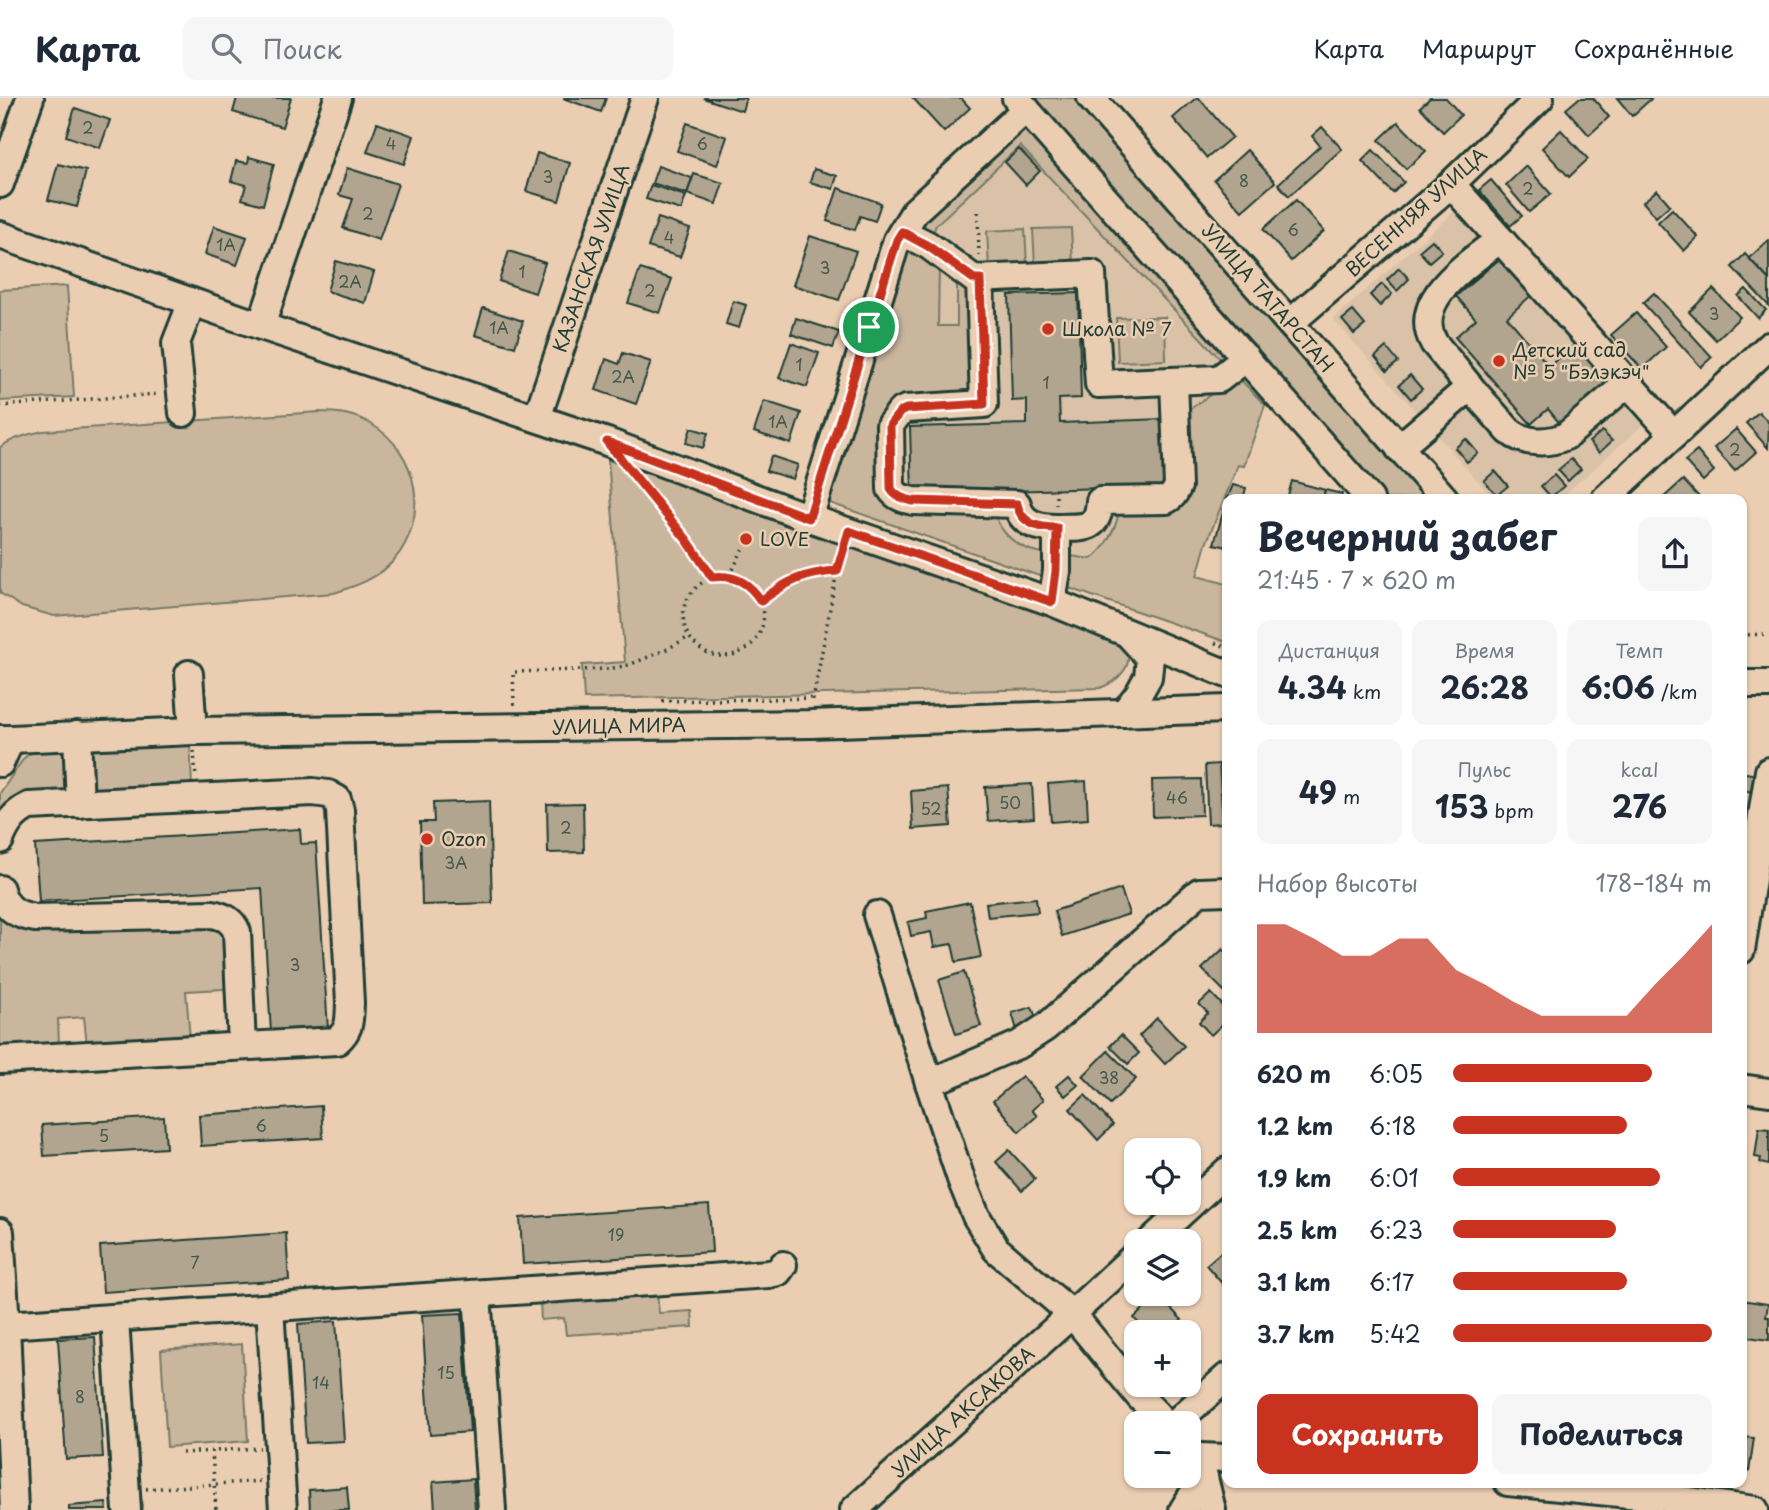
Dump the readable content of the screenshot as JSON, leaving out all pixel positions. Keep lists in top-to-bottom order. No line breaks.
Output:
{"streets":{"street":["ВЕСЕННЯЯ УЛИЦА","КАЗАНСКАЯ УЛИЦА","УЛИЦА ТАТАРСТАН","УЛИЦА МИРА","УЛИЦА АКСАКОВА"]},"crossings":[["ВЕСЕННЯЯ УЛИЦА","УЛИЦА ТАТАРСТАН"]],"places":["Школа № 7","Детский сад № 5 \"Бэлэкэч\"","LOVE","Ozon"],"house_numbers":["2","4","6","3","8","2","2","6","4","1А","3","1","2А","2","3","1А","1","2А","1","1А","2","46","50","52","2","3А","3","38","6","5","19","7","15","14","8"],"page":{"header":"Карта","search":"Поиск","nav":["Карта","Маршрут","Сохранённые"],"heading":["Вечерний забег","21:45 · 7 × 620 m"],"stats":[["Дистанция","4.34 km"],["Время","26:28"],["Темп","6:06 /km"],["49 m"],["Пульс","153 bpm"],["kcal","276"]],"chart":["Набор высоты","178–184 m"],"list":[{"name":"620 m","note":"6:05"},{"name":"1.2 km","note":"6:18"},{"name":"1.9 km","note":"6:01"},{"name":"2.5 km","note":"6:23"},{"name":"3.1 km","note":"6:17"},{"name":"3.7 km","note":"5:42"}],"map_buttons":["+","−"],"buttons":["Сохранить","Поделиться"]}}
